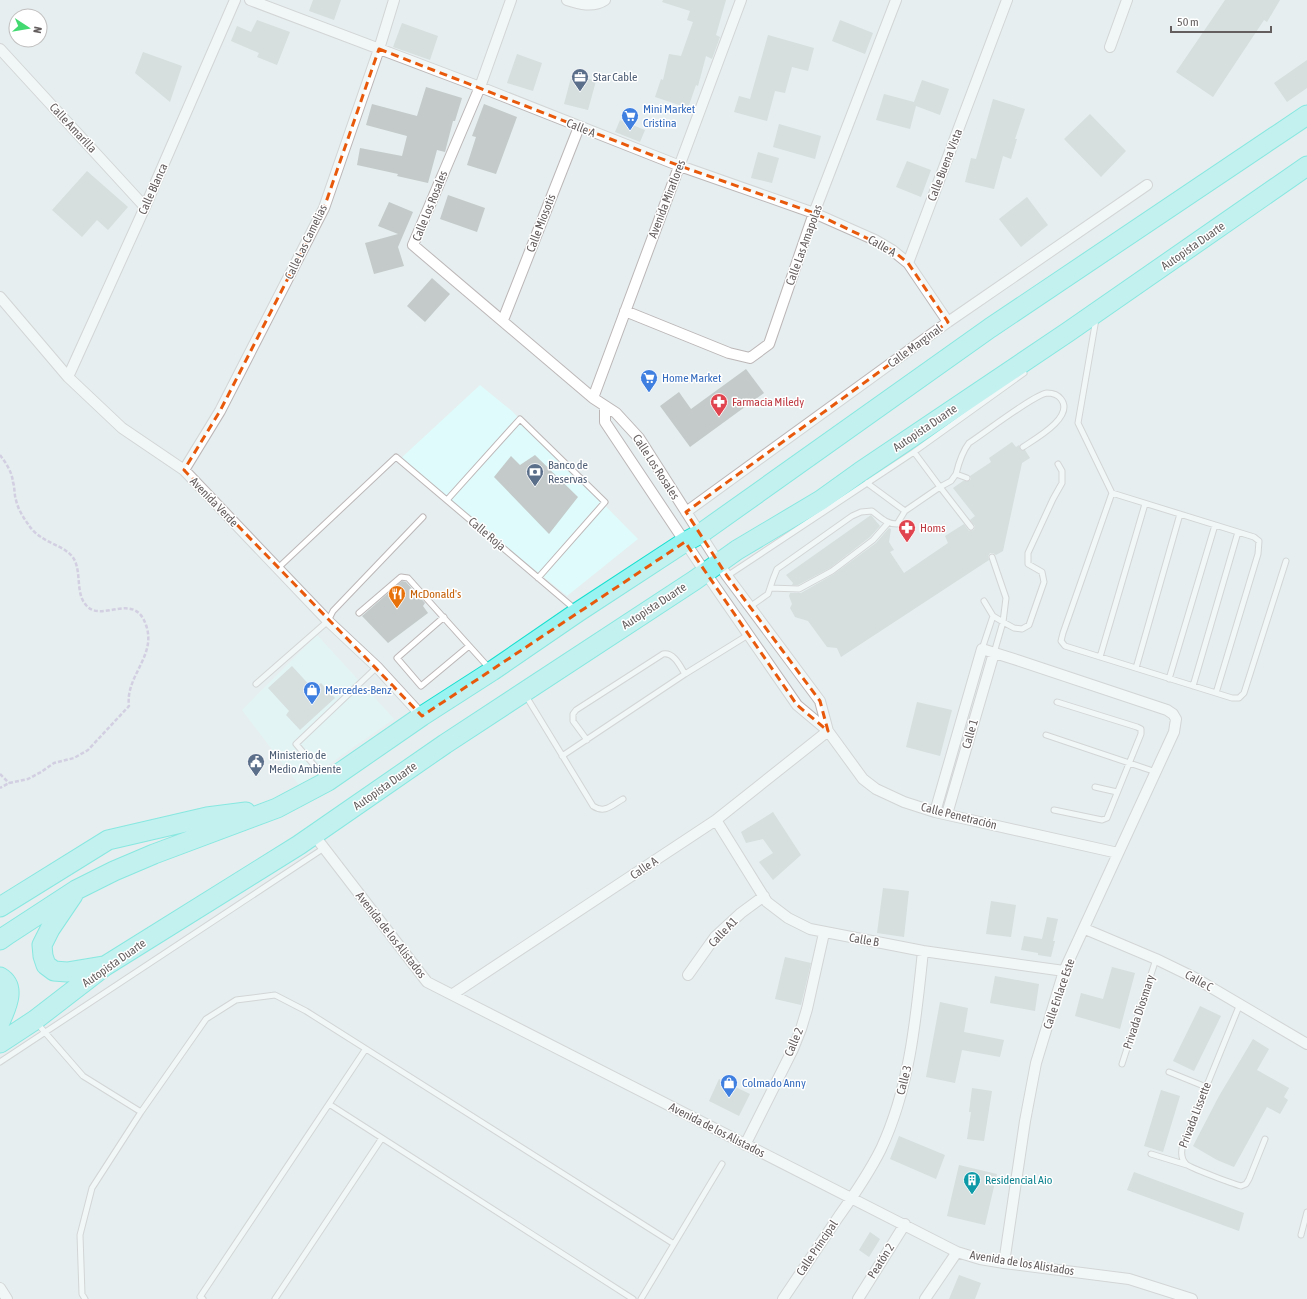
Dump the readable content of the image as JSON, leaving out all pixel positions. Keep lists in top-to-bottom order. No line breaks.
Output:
{"streets":{"highway":["Autopista Duarte"],"street":["Calle Amarilla","Calle A","Calle Buena Vista","Calle Blanca","Avenida Miraflores","Calle Los Rosales","Calle Miosotis","Calle Las Camelias","Calle Las Amapolas","Calle Marginal","Avenida Verde","Calle 1","Calle Penetración","Calle A1","Avenida de los Alistados","Calle B","Calle C","Calle Enlace Este","Calle 2","Calle 3","Calle Principal","Peatón 2"],"lane":["Calle Roja","Privada Diosmary","Privada Lissette"]},"crossings":[["Calle Amarilla","Calle Blanca"],["Calle A","Calle Buena Vista"],["Calle A","Avenida Miraflores"],["Calle A","Calle Los Rosales"],["Calle A","Calle Miosotis"],["Calle A","Calle Las Camelias"],["Calle A","Calle Las Amapolas"],["Calle A","Calle Penetración"],["Calle A","Avenida de los Alistados"],["Calle A","Calle B"],["Calle Blanca","Avenida Verde"],["Avenida Miraflores","Calle Los Rosales"],["Avenida Miraflores","Calle Las Amapolas"],["Calle Los Rosales","Calle Miosotis"],["Calle Los Rosales","Calle Marginal"],["Calle Las Camelias","Avenida Verde"],["Autopista Duarte","Calle Penetración"],["Autopista Duarte","Avenida de los Alistados"],["Avenida Verde","Calle Roja"],["Calle 1","Calle Penetración"],["Calle 1","Calle Enlace Este"],["Calle Penetración","Calle Enlace Este"],["Calle A1","Calle B"],["Avenida de los Alistados","Calle Enlace Este"],["Avenida de los Alistados","Calle 2"],["Avenida de los Alistados","Calle 3"],["Avenida de los Alistados","Calle Principal"],["Avenida de los Alistados","Peatón 2"],["Calle B","Calle Enlace Este"],["Calle B","Calle 2"],["Calle B","Calle 3"],["Calle C","Calle Enlace Este"],["Calle C","Privada Diosmary"],["Calle C","Privada Lissette"],["Calle 3","Calle Principal"]],"places":{"office":["Star Cable"],"supermarket":["Mini Market Cristina","Home Market"],"pharmacy":["Farmacia Miledy","Homs"],"bank":["Banco de Reservas"],"restaurant":["McDonald's"],"shop":["Mercedes-Benz","Colmado Anny"],"public building":["Ministerio de Medio Ambiente"],"building":["Residencial Aio"]},"scale_bar":"50 m","north":"right"}
